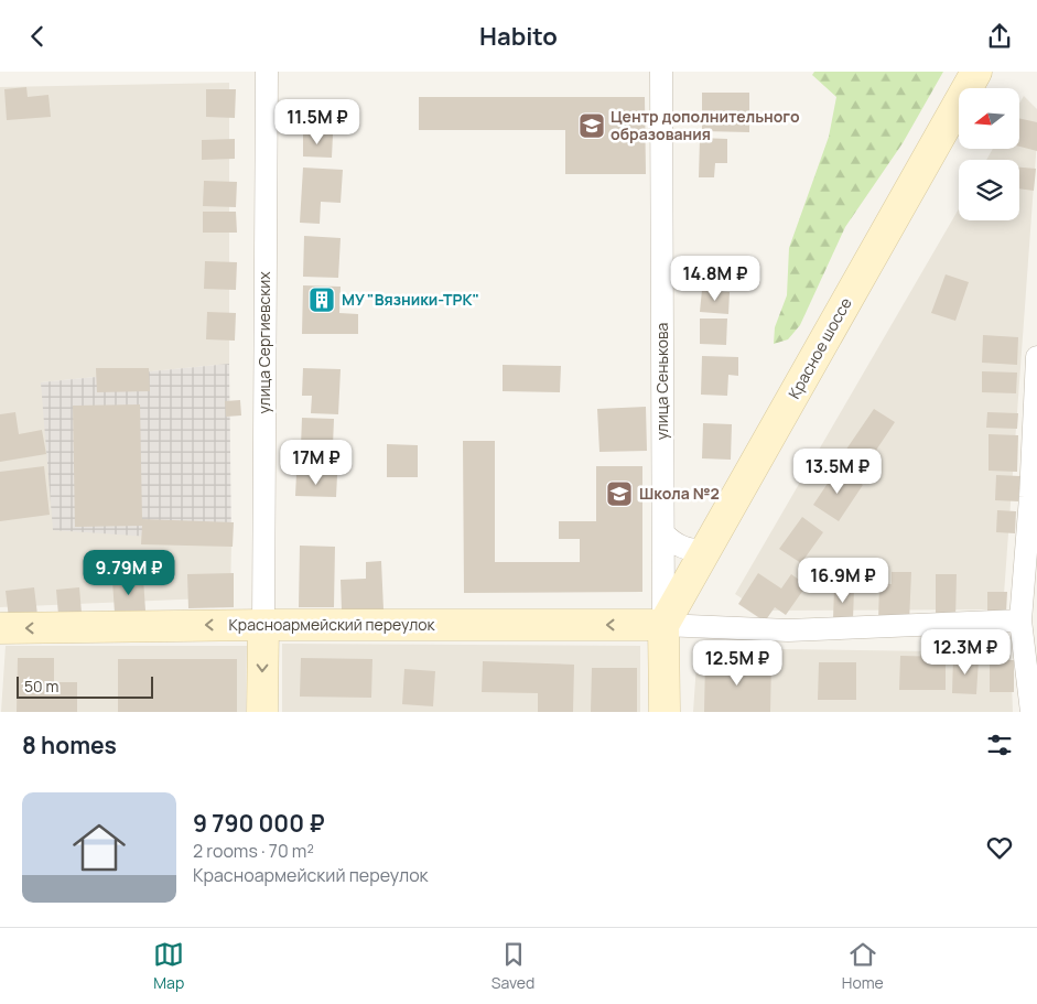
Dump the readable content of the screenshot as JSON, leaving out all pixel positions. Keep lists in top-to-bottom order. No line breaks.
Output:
{"streets":{"street":["улица Сергиевских","Красное шоссе","улица Сенькова","Красноармейский переулок"]},"crossings":[["улица Сергиевских","Красноармейский переулок"],["Красное шоссе","улица Сенькова"],["Красное шоссе","Красноармейский переулок"],["улица Сенькова","Красноармейский переулок"]],"one_way":["Красноармейский переулок"],"places":{"school or university":["Центр дополнительного образования","Школа №2"],"building":["МУ \"Вязники-ТРК\""]},"scale_bar":"50 m","north":"left","page":{"header":"Habito","price":["11.5M ₽","14.8M ₽","17M ₽","13.5M ₽","9.79M ₽","16.9M ₽","12.3M ₽","12.5M ₽"],"scale":"50 m","heading":"8 homes","list":[{"name":"9 790 000 ₽","note":"2 rooms · 70 m² · Красноармейский переулок"}],"tabs":["Map","Saved","Home"]}}
